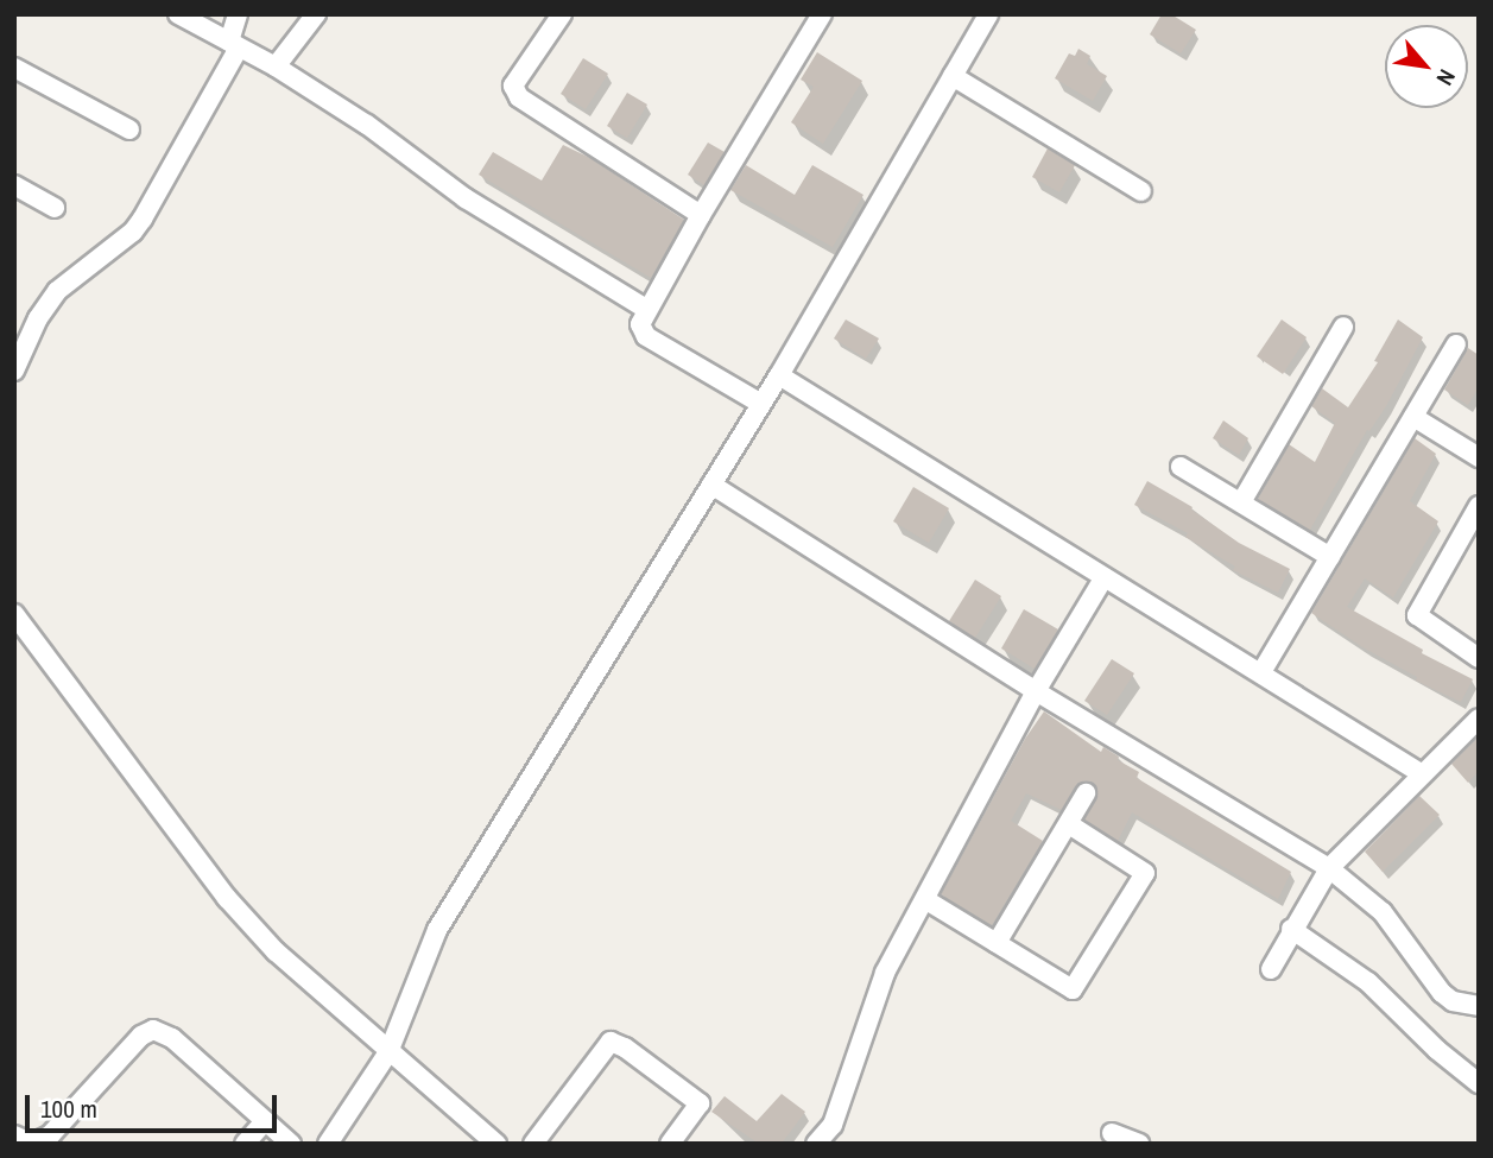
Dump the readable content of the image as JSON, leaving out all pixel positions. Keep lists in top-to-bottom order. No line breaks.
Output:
{"scale_bar":"100 m","north":"bottom right"}
